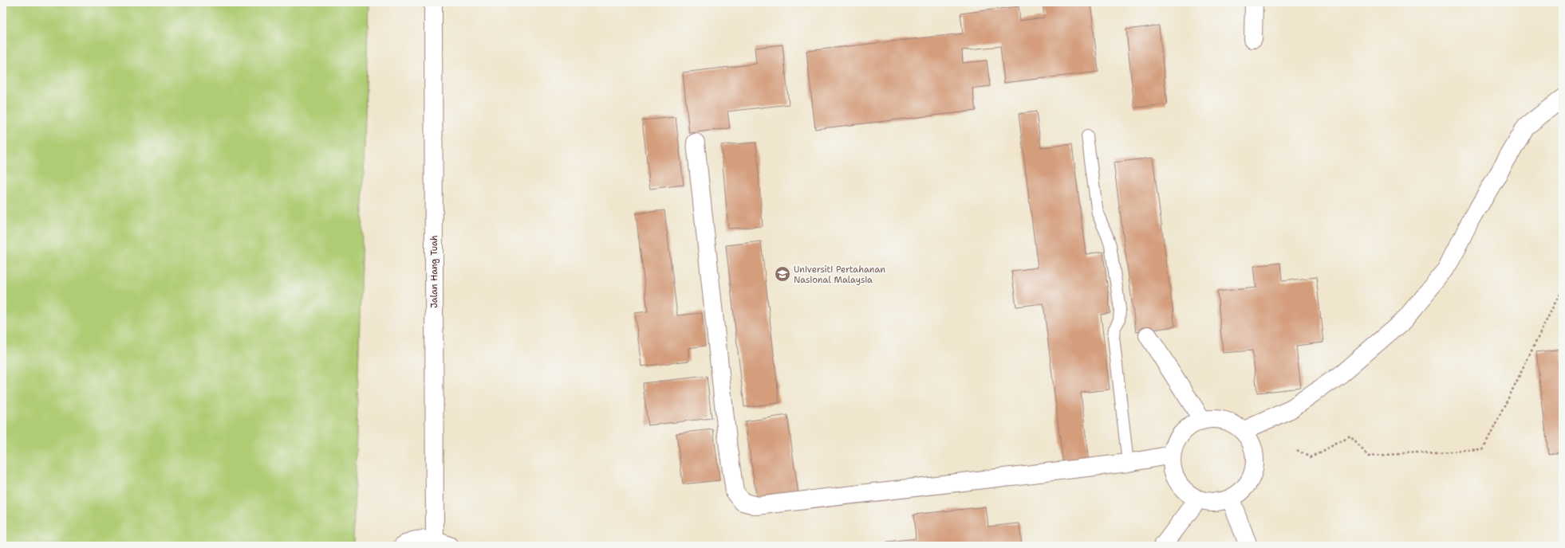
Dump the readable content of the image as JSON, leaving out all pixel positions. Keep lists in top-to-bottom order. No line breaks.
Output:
{"streets":{"street":["Jalan Hang Tuah"]},"places":{"school or university":["Universiti Pertahanan Nasional Malaysia"]}}
